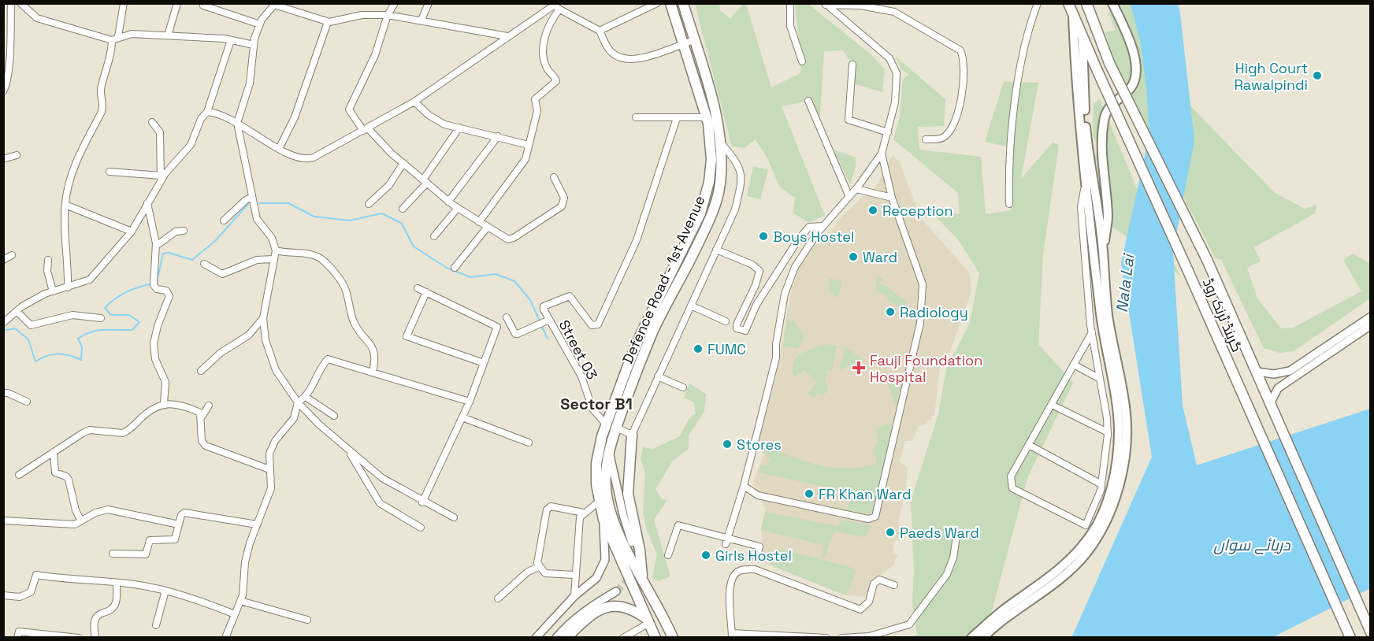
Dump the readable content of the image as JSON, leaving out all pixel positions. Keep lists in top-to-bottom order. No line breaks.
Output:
{"streets":{"main road":["Defence Road - 1st Avenue","گرینڈ ٹرنک روڈ"],"street":["Street 03"]},"districts":["Sector B1"],"water":["Nala Lai","دریائے سواں"],"places":{"other":["High Court Rawalpindi","Reception","Boys Hostel","Ward","Radiology","FUMC","Stores","FR Khan Ward","Paeds Ward","Girls Hostel"],"health":["Fauji Foundation Hospital"]}}
